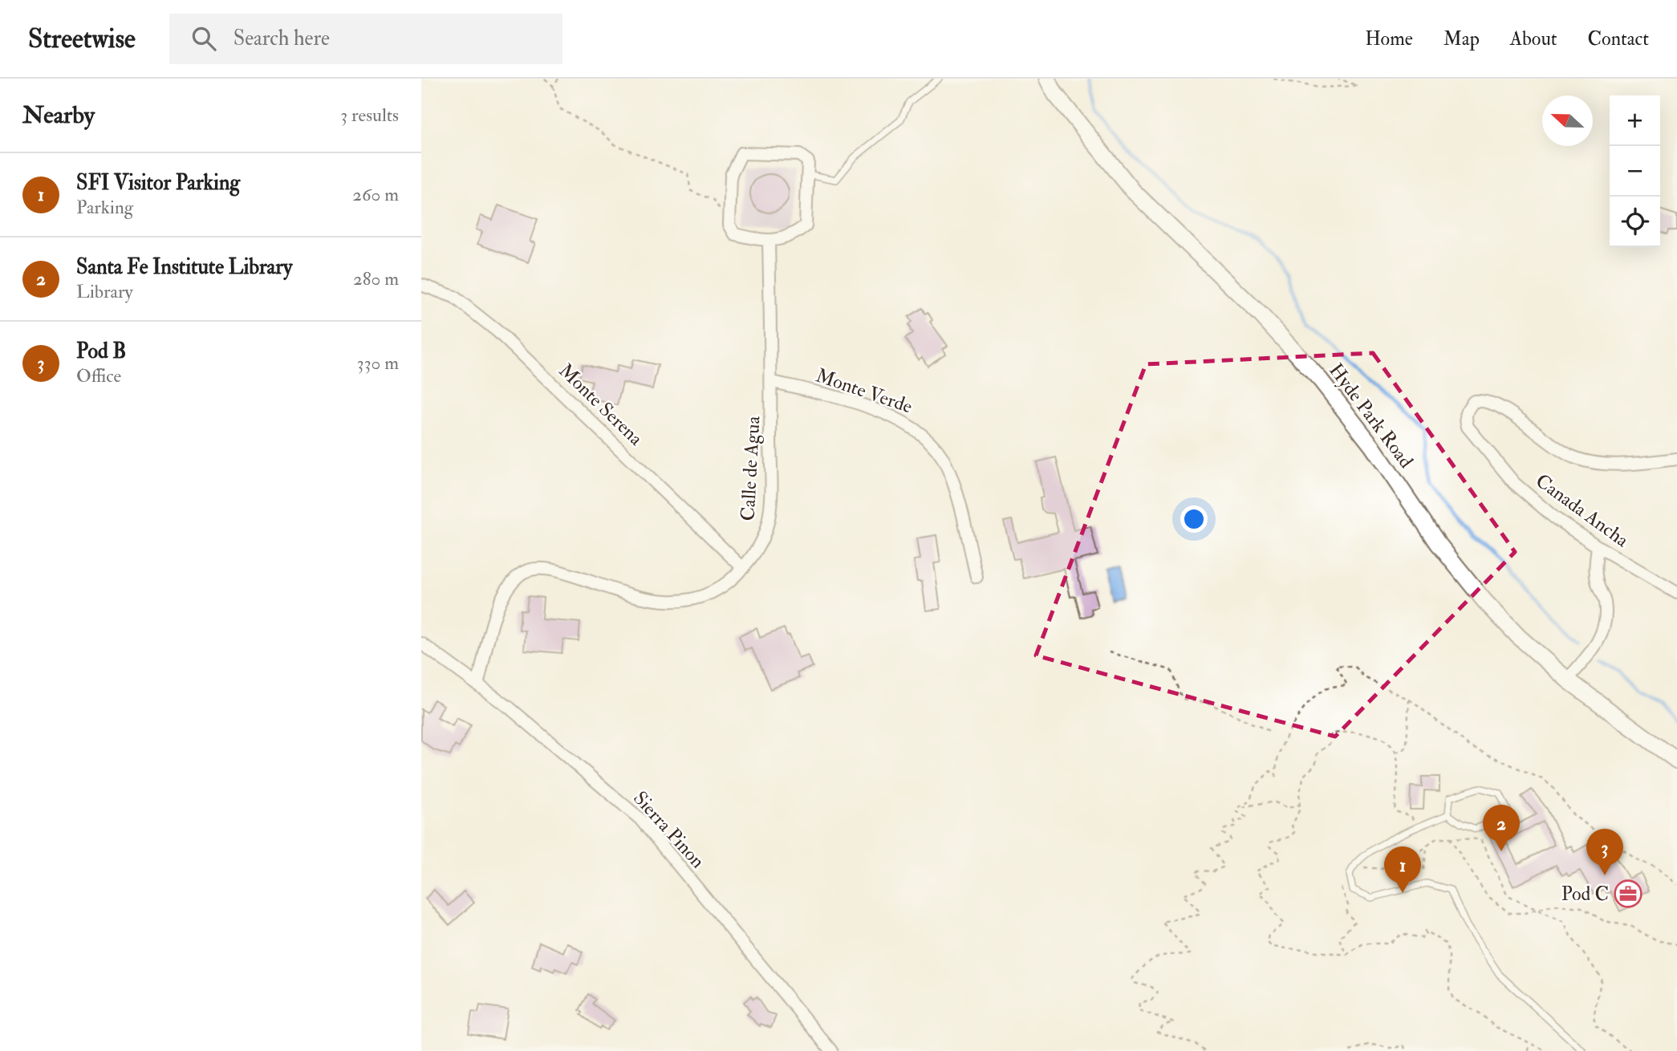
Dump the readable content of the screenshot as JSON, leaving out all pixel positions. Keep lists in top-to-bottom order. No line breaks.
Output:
{"streets":{"main road":["Hyde Park Road"],"street":["Monte Verde","Monte Serena","Calle de Agua","Canada Ancha","Sierra Pinon"]},"crossings":[["Monte Verde","Calle de Agua"],["Monte Serena","Calle de Agua"],["Calle de Agua","Sierra Pinon"]],"places":{"office":["Pod C"]},"north":"left","page":{"header":"Streetwise","search":"Search here","nav":["Home","Map","About","Contact"],"heading":["Nearby","3 results"],"map_buttons":["+","−"],"list":[{"mark":"1","name":"SFI Visitor Parking","note":"Parking","value":"260 m"},{"mark":"2","name":"Santa Fe Institute Library","note":"Library","value":"280 m"},{"mark":"3","name":"Pod B","note":"Office","value":"330 m"}],"pins":["2","3","1"]}}
